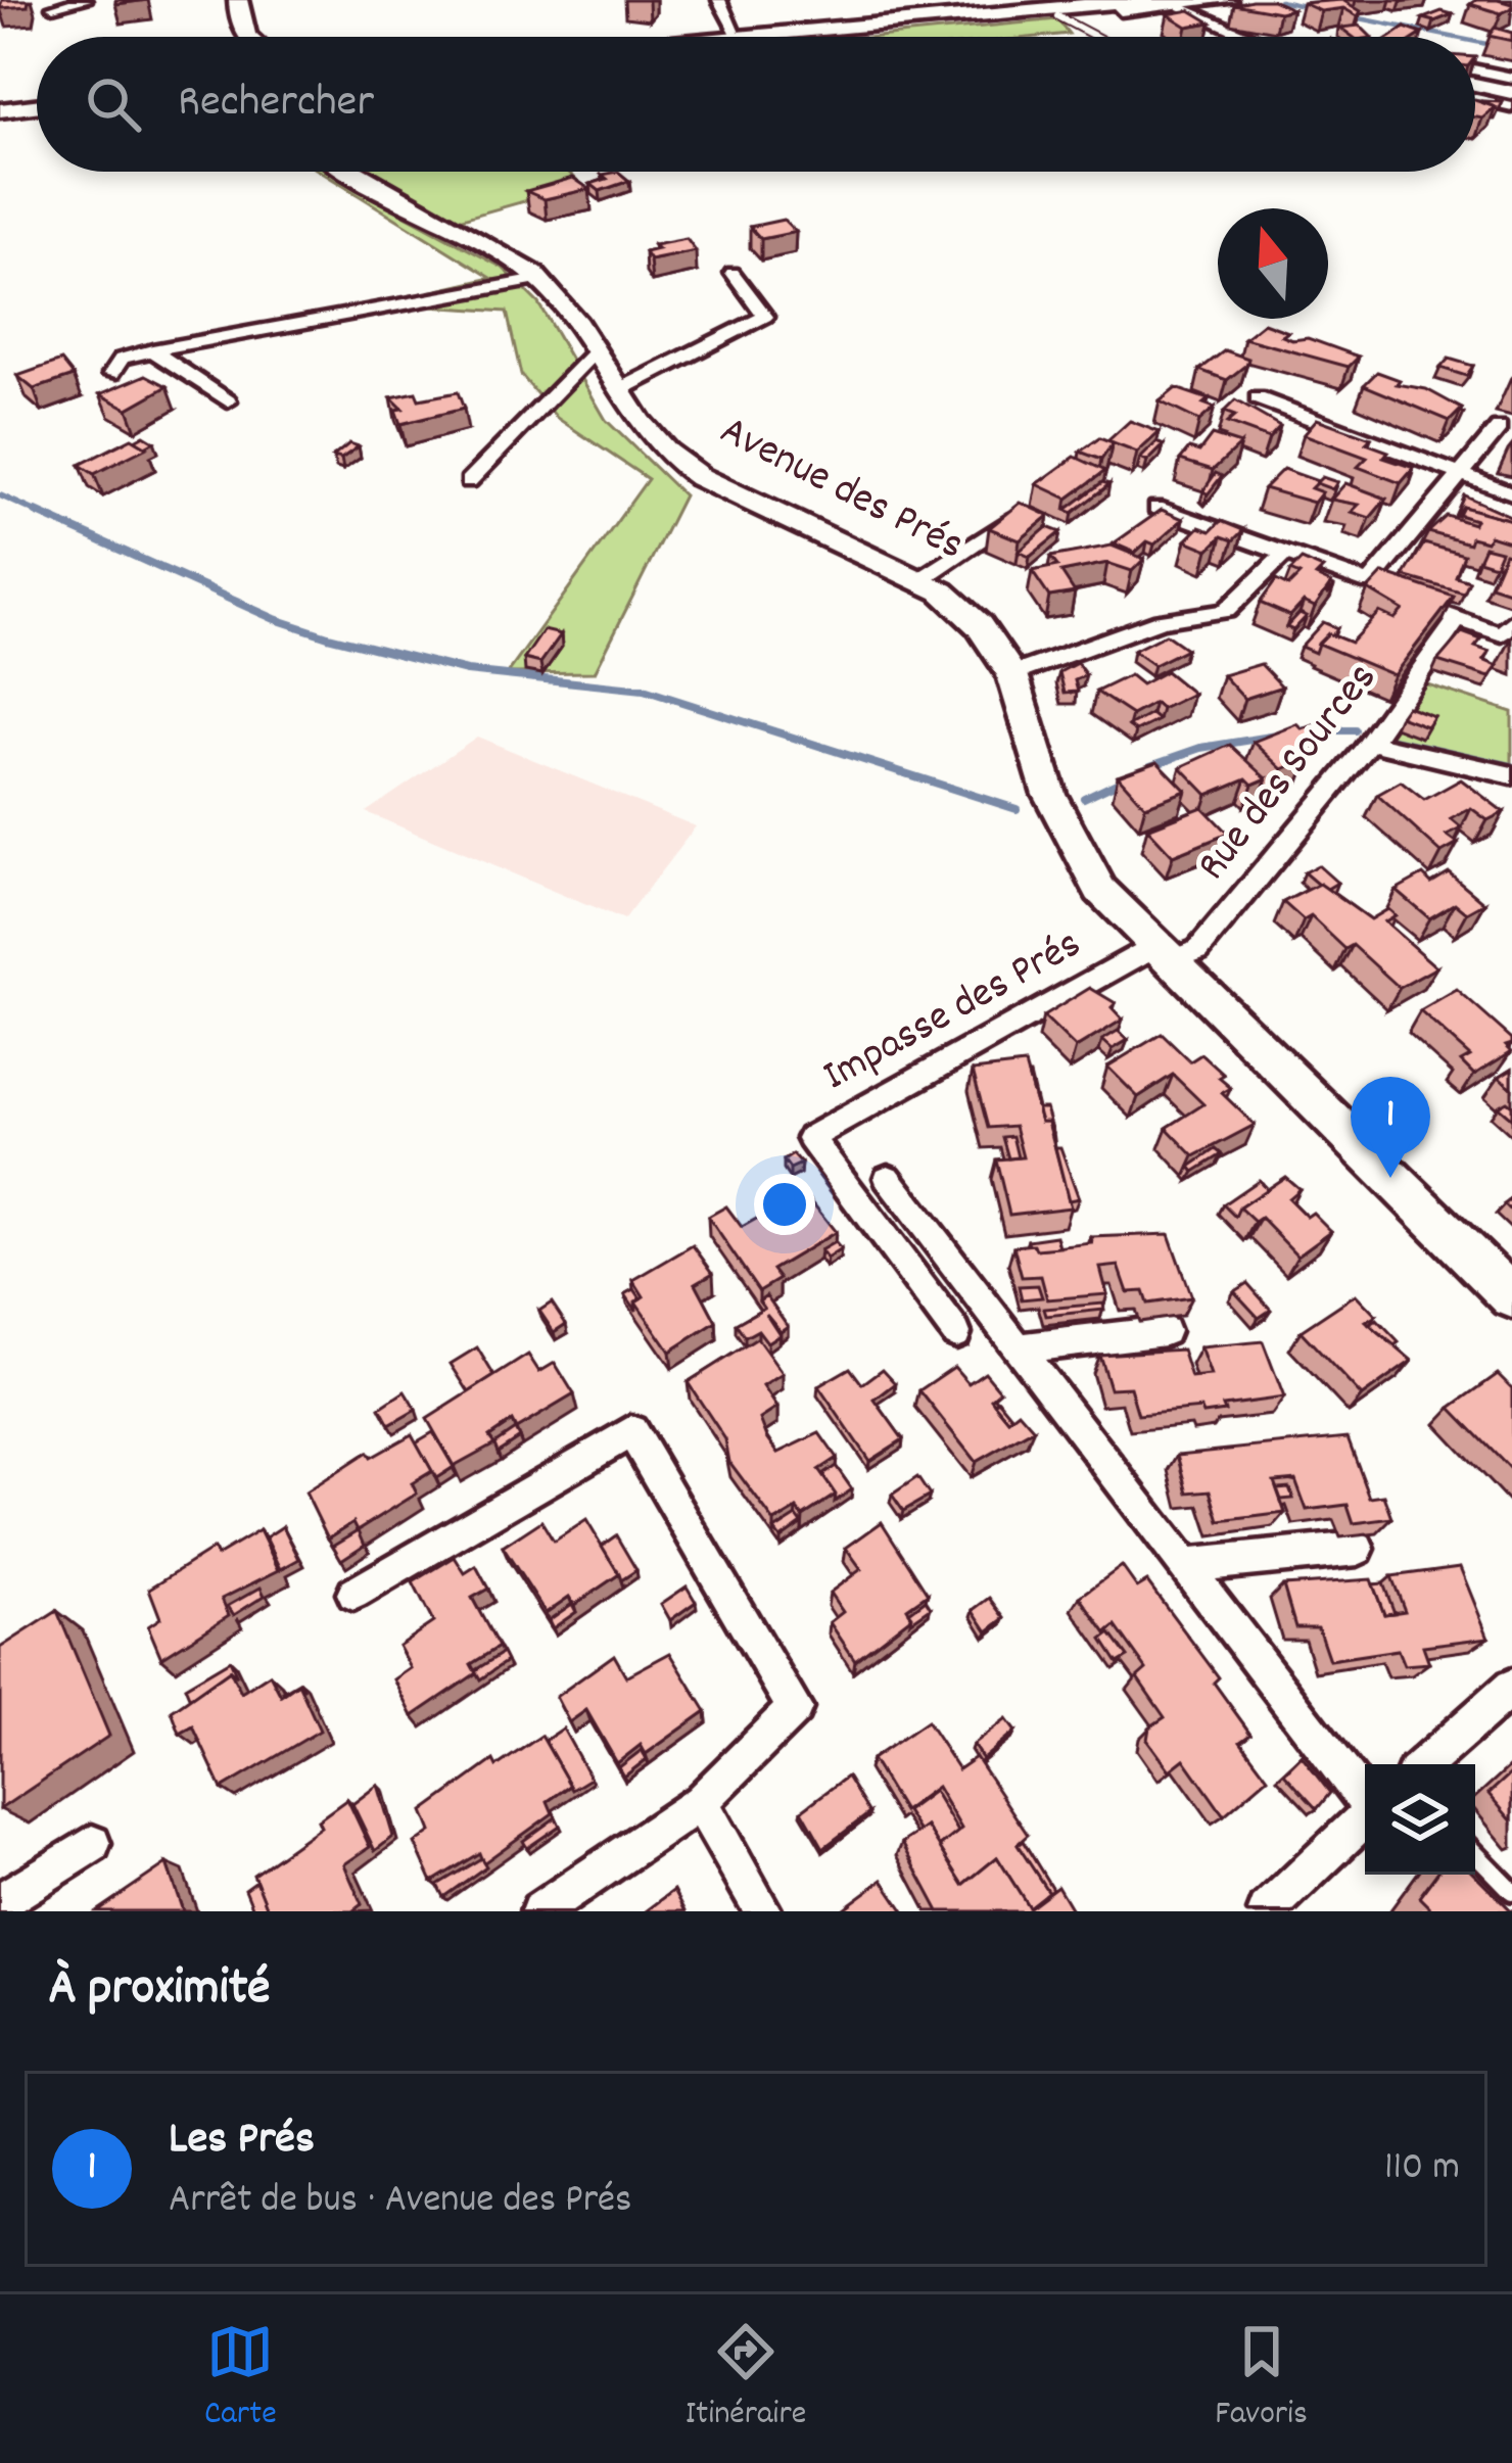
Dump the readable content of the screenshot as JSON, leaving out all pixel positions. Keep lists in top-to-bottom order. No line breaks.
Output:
{"streets":{"main road":["Avenue des Prés"],"street":["Rue des Sources","Impasse des Prés"]},"crossings":[["Avenue des Prés","Rue des Sources"],["Avenue des Prés","Impasse des Prés"],["Rue des Sources","Impasse des Prés"]],"north":"top","page":{"search":"Rechercher","pins":"1","heading":"À proximité","list":[{"mark":"1","name":"Les Prés","note":"Arrêt de bus · Avenue des Prés","value":"110 m"}],"nav":["Carte","Itinéraire","Favoris"]}}
